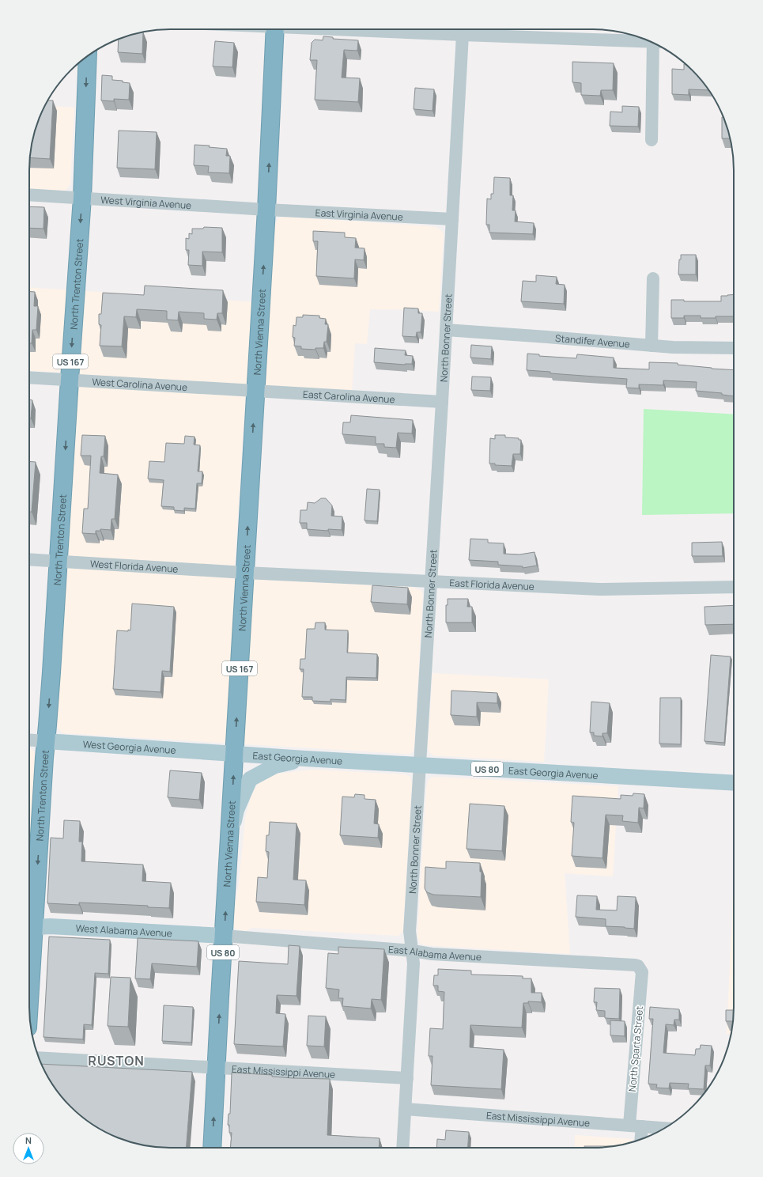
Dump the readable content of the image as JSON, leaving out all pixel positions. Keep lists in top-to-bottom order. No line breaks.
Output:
{"streets":{"highway":["North Trenton Street","North Vienna Street","US 167","US 80"],"main road":["West Georgia Avenue","East Georgia Avenue","West Alabama Avenue"],"street":["West Virginia Avenue","East Virginia Avenue","North Bonner Street","Standifer Avenue","West Carolina Avenue","East Carolina Avenue","West Florida Avenue","East Florida Avenue","East Alabama Avenue","North Sparta Street","East Mississippi Avenue"]},"crossings":[["West Virginia Avenue","East Virginia Avenue"],["West Virginia Avenue","North Trenton Street"],["West Virginia Avenue","North Vienna Street"],["East Virginia Avenue","North Vienna Street"],["East Virginia Avenue","North Bonner Street"],["North Trenton Street","West Carolina Avenue"],["North Trenton Street","West Florida Avenue"],["North Trenton Street","West Georgia Avenue"],["North Vienna Street","West Carolina Avenue"],["North Vienna Street","East Carolina Avenue"],["North Vienna Street","West Florida Avenue"],["North Vienna Street","East Florida Avenue"],["North Vienna Street","West Georgia Avenue"],["North Vienna Street","East Georgia Avenue"],["North Vienna Street","West Alabama Avenue"],["North Vienna Street","East Alabama Avenue"],["North Vienna Street","East Mississippi Avenue"],["North Bonner Street","Standifer Avenue"],["North Bonner Street","East Carolina Avenue"],["North Bonner Street","East Florida Avenue"],["North Bonner Street","East Georgia Avenue"],["North Bonner Street","East Alabama Avenue"],["North Bonner Street","East Mississippi Avenue"],["West Carolina Avenue","East Carolina Avenue"],["West Florida Avenue","East Florida Avenue"],["West Georgia Avenue","East Georgia Avenue"],["West Alabama Avenue","East Alabama Avenue"],["East Alabama Avenue","North Sparta Street"],["North Sparta Street","East Mississippi Avenue"]],"one_way":["North Trenton Street","North Vienna Street"],"districts":["RUSTON"],"north":"top"}
